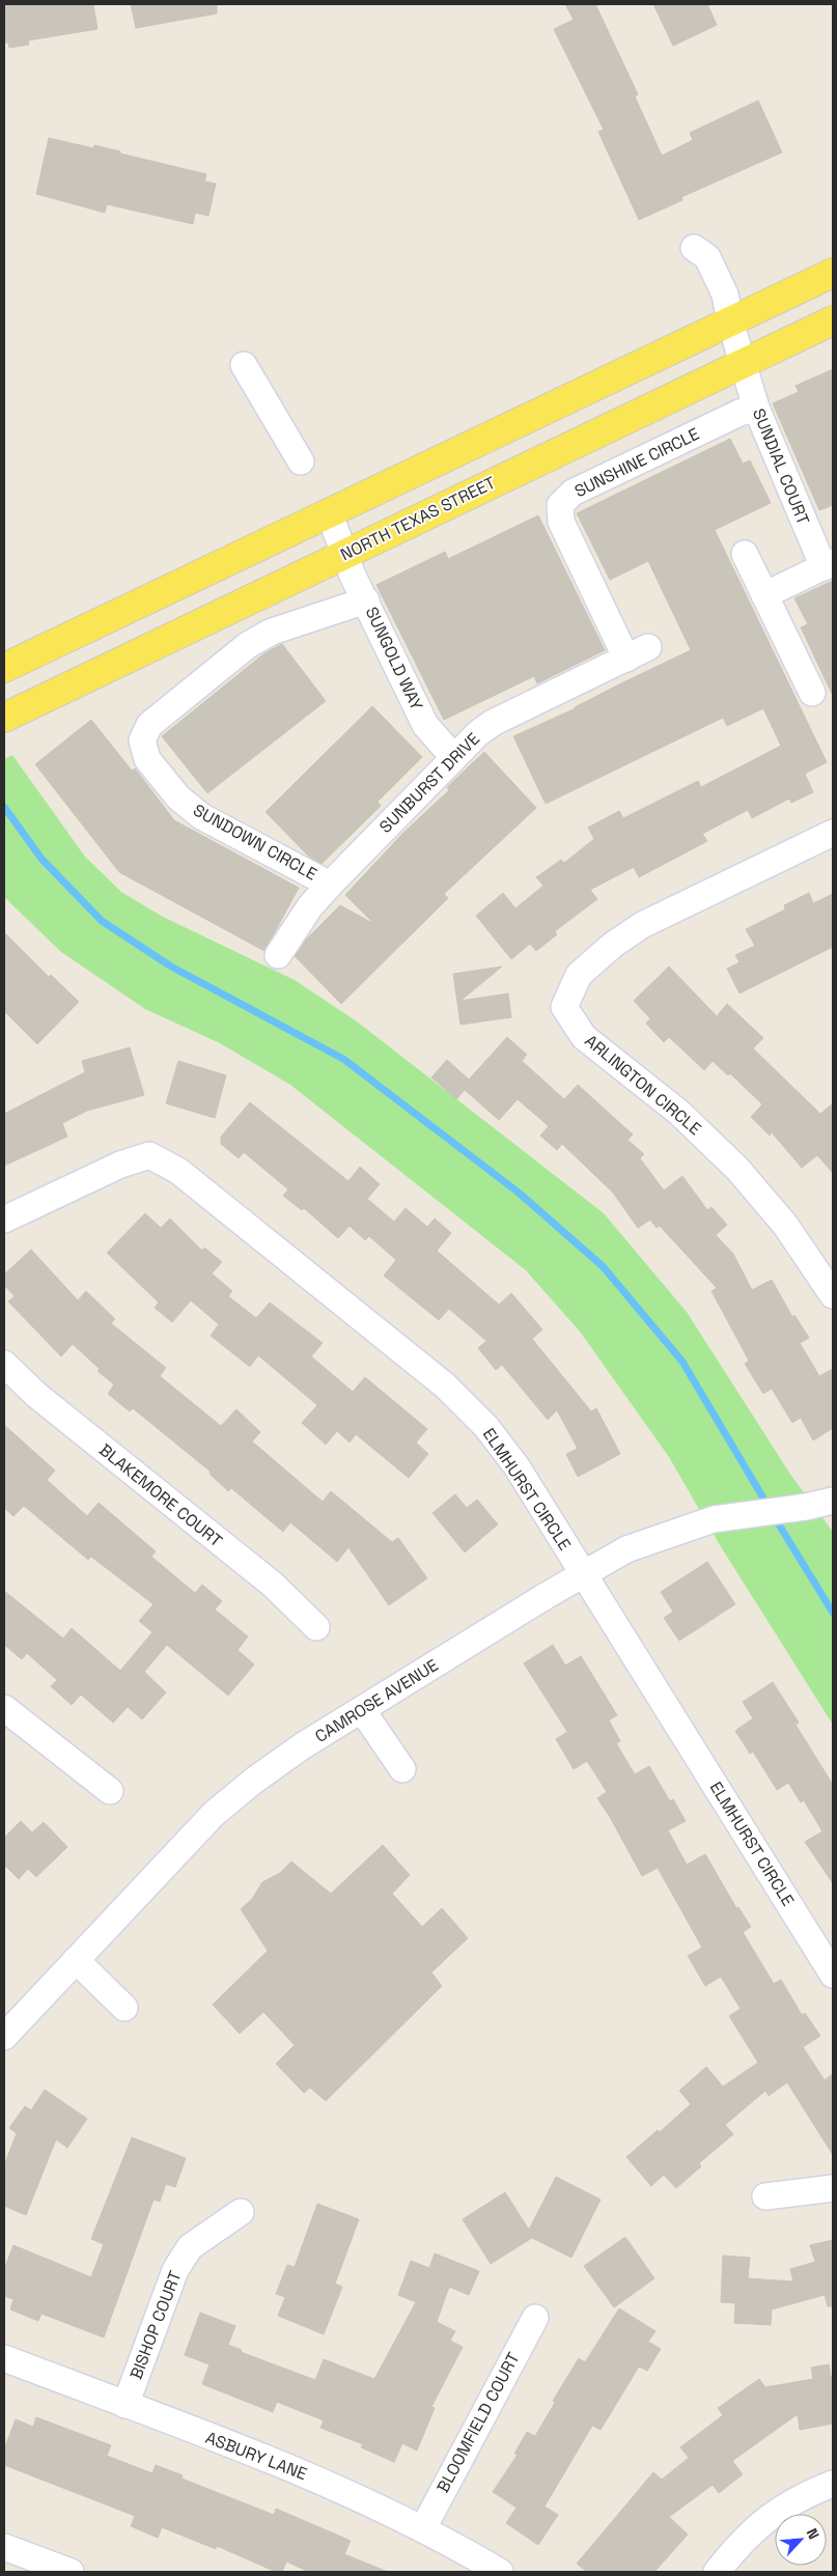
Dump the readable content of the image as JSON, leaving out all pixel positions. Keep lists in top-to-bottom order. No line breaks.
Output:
{"streets":{"main road":["NORTH TEXAS STREET"],"street":["SUNSHINE CIRCLE","SUNDIAL COURT","SUNGOLD WAY","SUNBURST DRIVE","SUNDOWN CIRCLE","ARLINGTON CIRCLE","ELMHURST CIRCLE","BLAKEMORE COURT","CAMROSE AVENUE","BISHOP COURT","BLOOMFIELD COURT","ASBURY LANE"]},"crossings":[["SUNSHINE CIRCLE","SUNDIAL COURT"],["SUNSHINE CIRCLE","SUNBURST DRIVE"],["SUNDIAL COURT","NORTH TEXAS STREET"],["NORTH TEXAS STREET","SUNGOLD WAY"],["SUNGOLD WAY","SUNBURST DRIVE"],["SUNGOLD WAY","SUNDOWN CIRCLE"],["SUNBURST DRIVE","SUNDOWN CIRCLE"],["ELMHURST CIRCLE","CAMROSE AVENUE"],["BISHOP COURT","ASBURY LANE"],["BLOOMFIELD COURT","ASBURY LANE"]],"north":"top right"}
